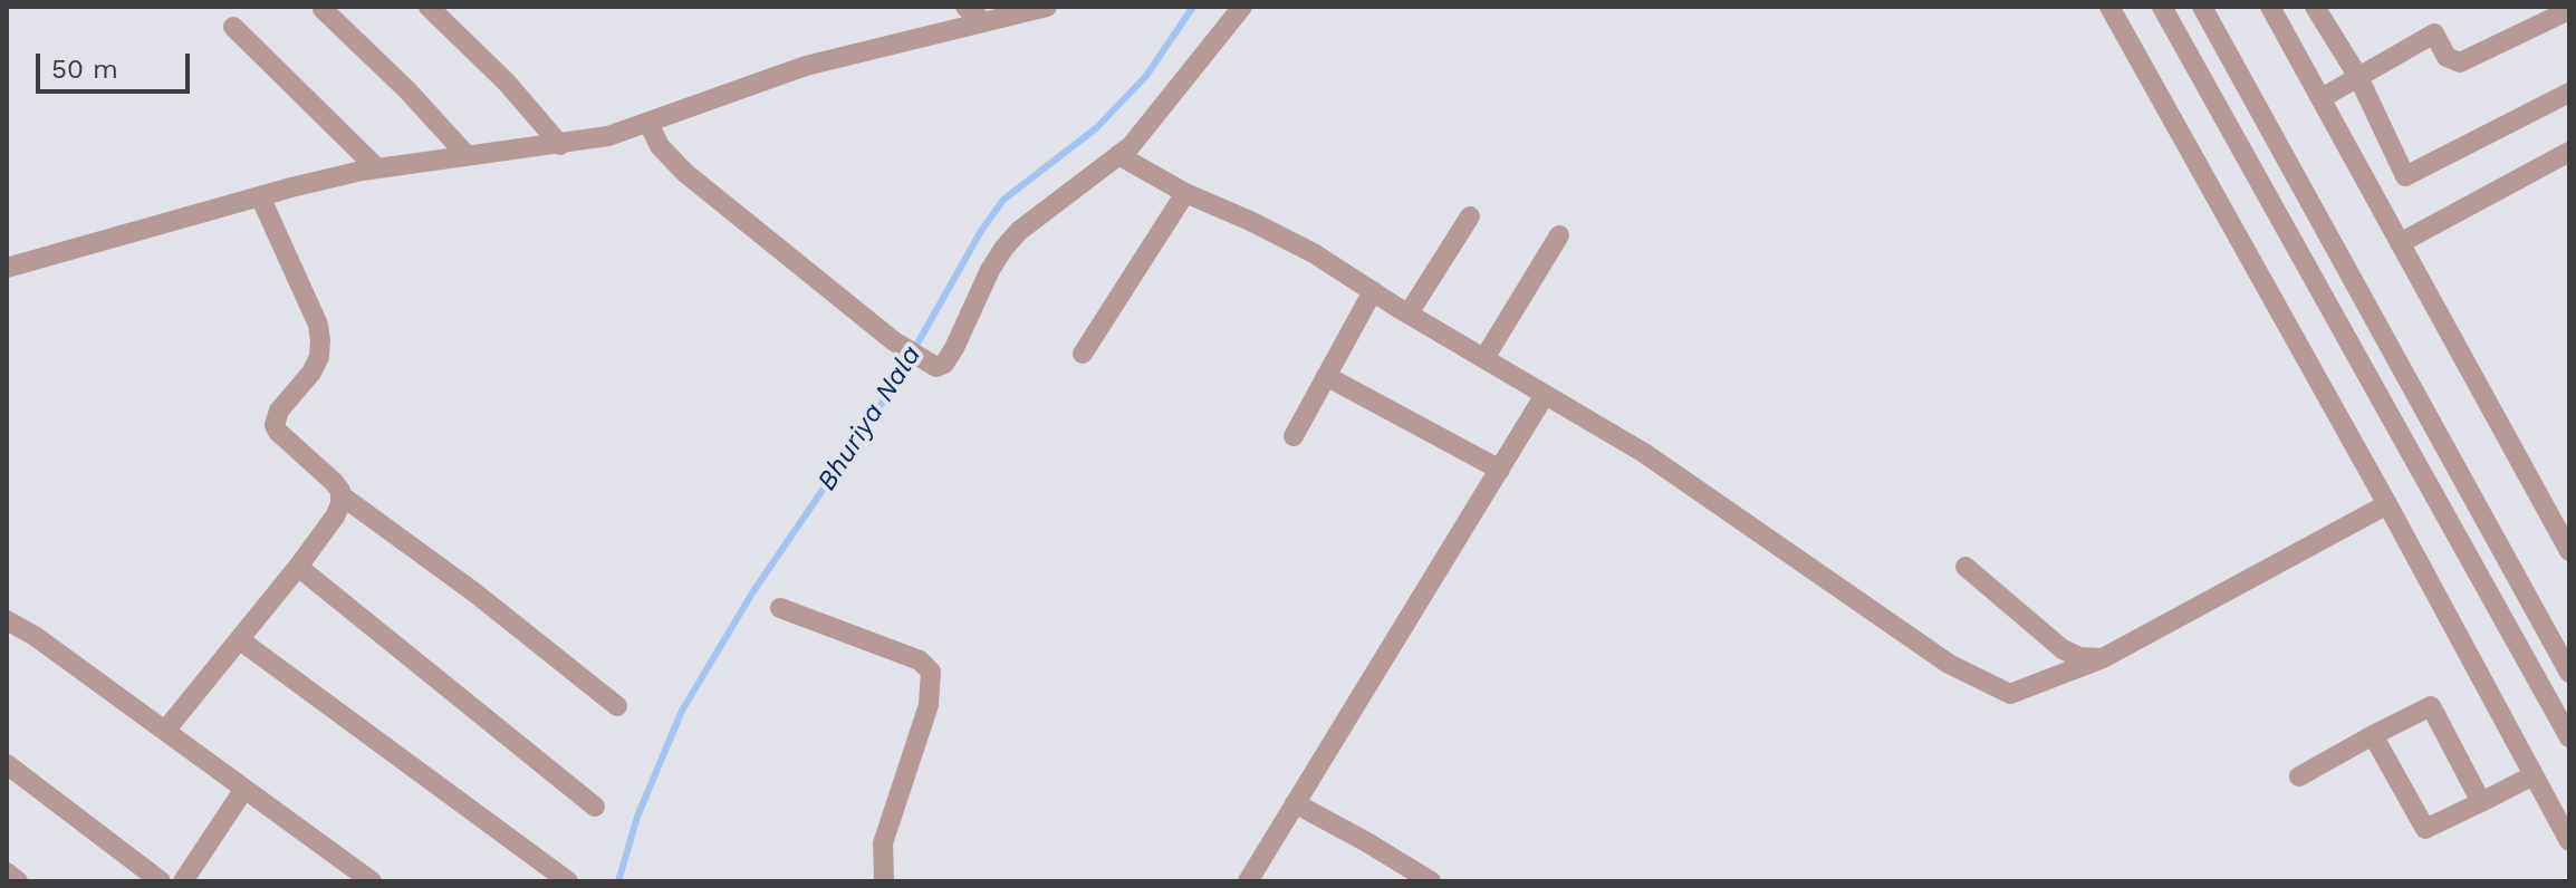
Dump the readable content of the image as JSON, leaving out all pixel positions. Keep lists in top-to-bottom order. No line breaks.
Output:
{"water":["Bhuriya Nala"],"scale_bar":"50 m"}
